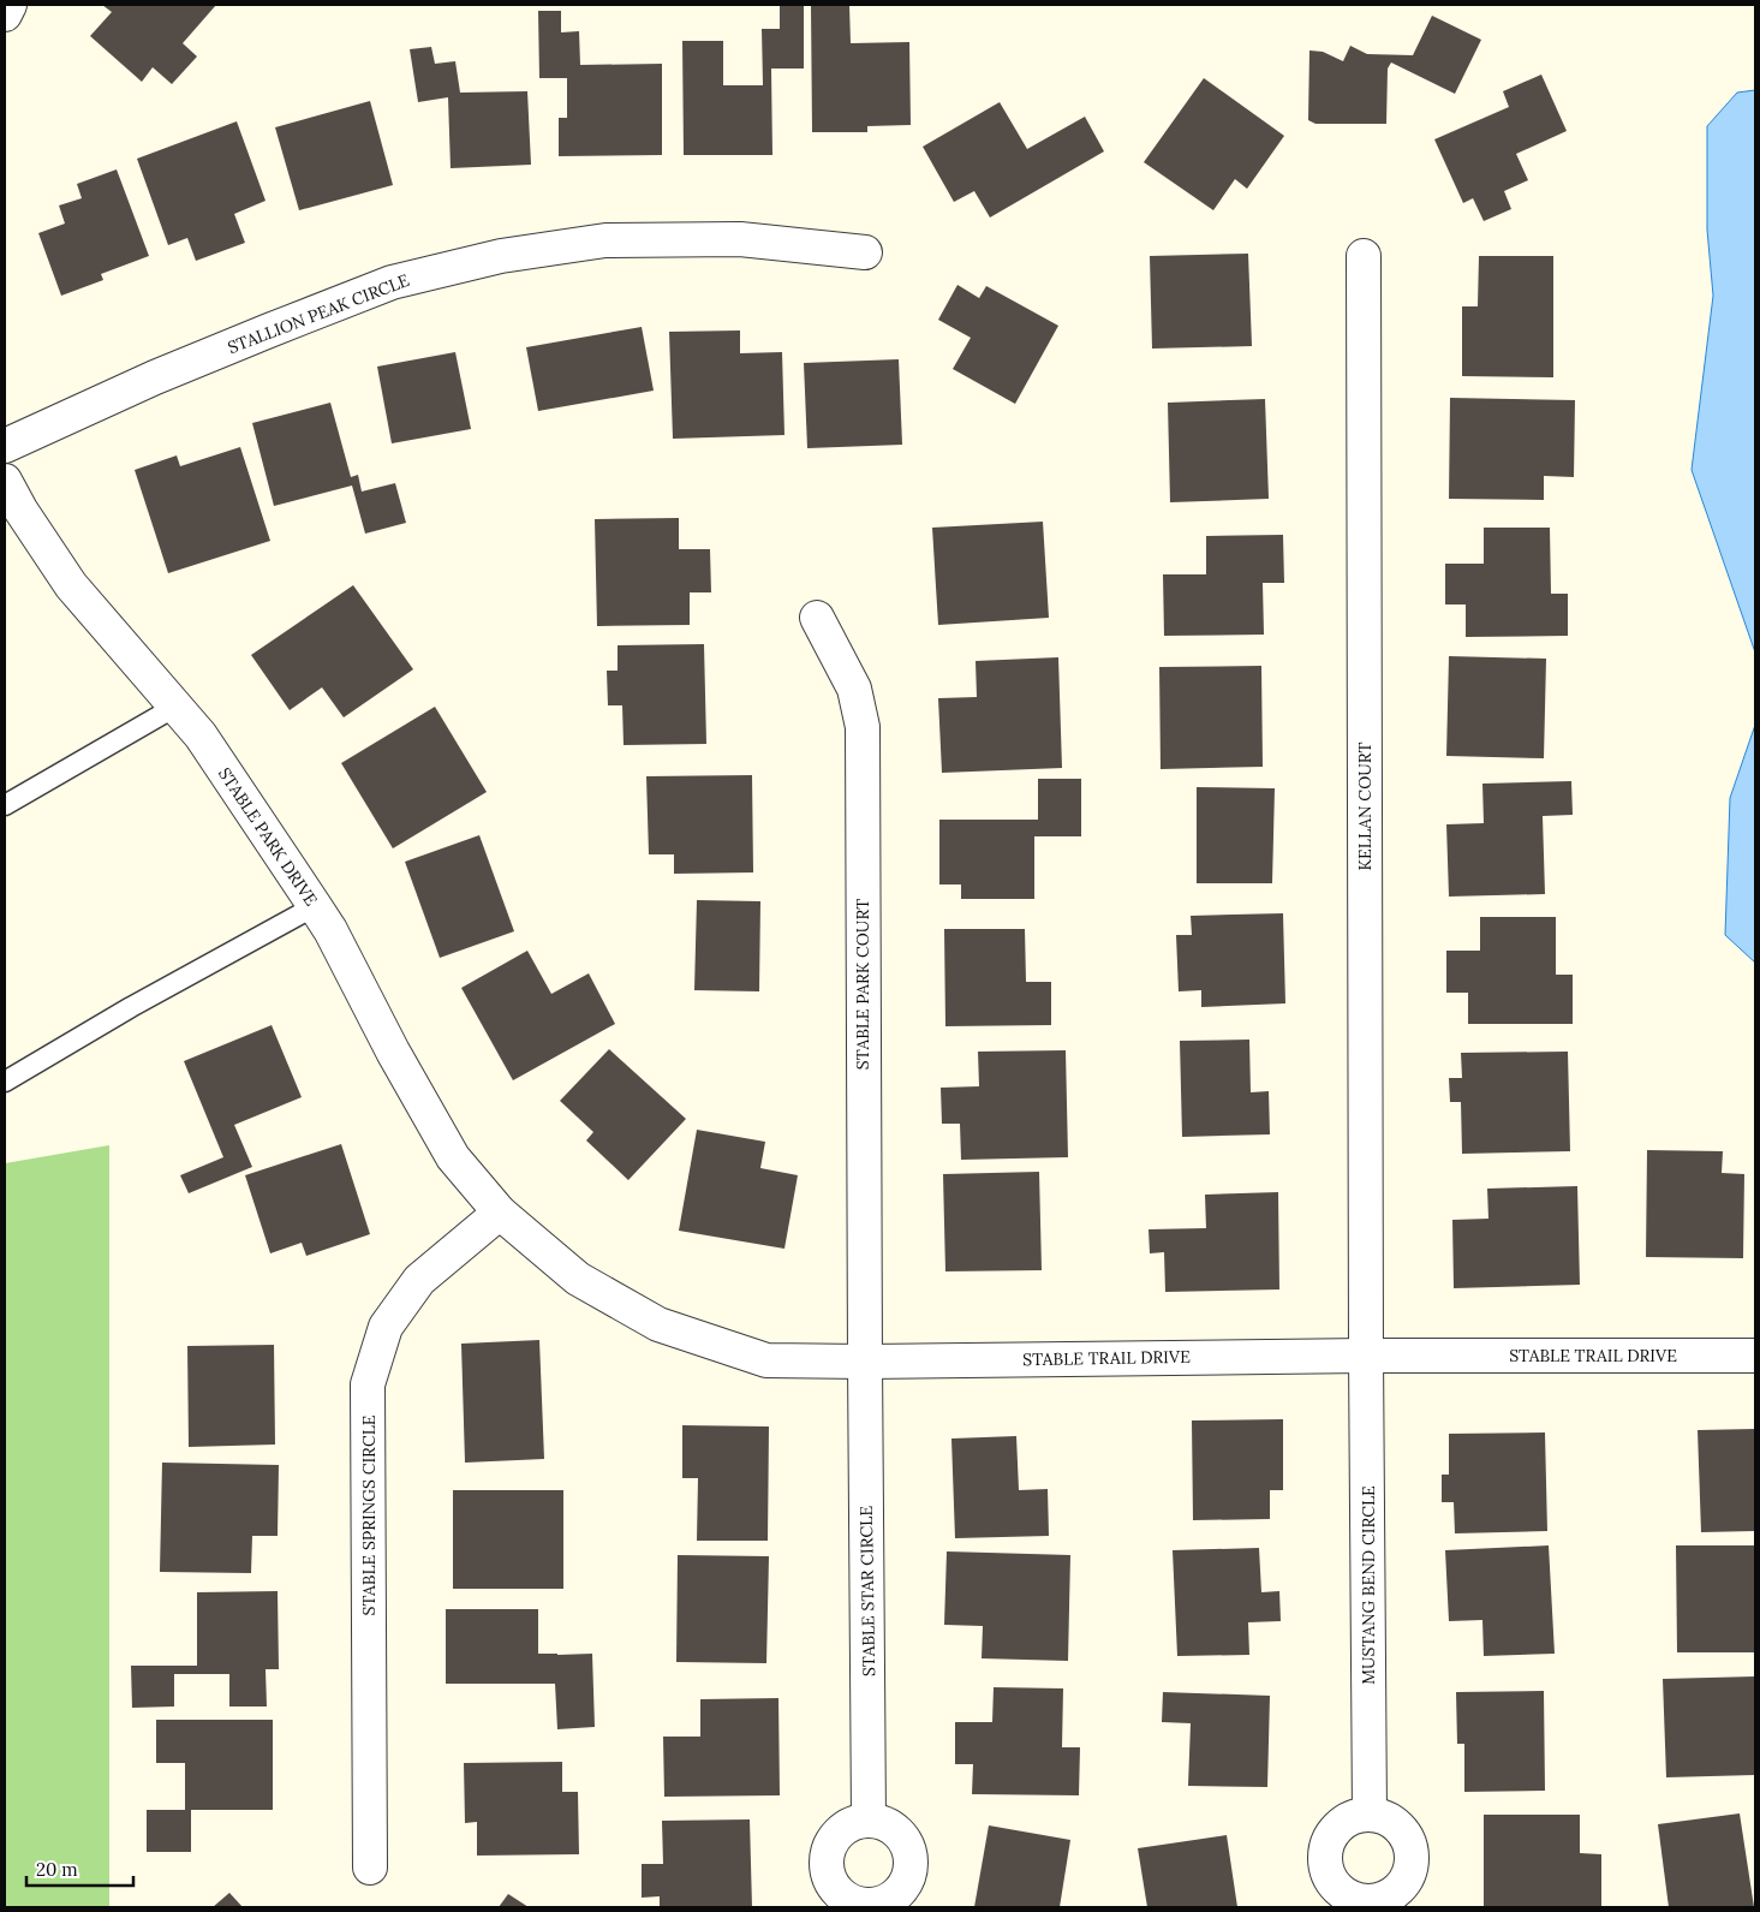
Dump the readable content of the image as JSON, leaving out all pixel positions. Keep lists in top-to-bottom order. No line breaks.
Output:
{"streets":{"street":["STALLION PEAK CIRCLE","KELLAN COURT","STABLE PARK DRIVE","STABLE PARK COURT","STABLE TRAIL DRIVE","STABLE SPRINGS CIRCLE","MUSTANG BEND CIRCLE","STABLE STAR CIRCLE"]},"crossings":[["KELLAN COURT","STABLE TRAIL DRIVE"],["KELLAN COURT","MUSTANG BEND CIRCLE"],["STABLE PARK DRIVE","STABLE TRAIL DRIVE"],["STABLE PARK DRIVE","STABLE SPRINGS CIRCLE"],["STABLE PARK COURT","STABLE TRAIL DRIVE"],["STABLE PARK COURT","STABLE STAR CIRCLE"],["STABLE TRAIL DRIVE","STABLE SPRINGS CIRCLE"],["STABLE TRAIL DRIVE","MUSTANG BEND CIRCLE"],["STABLE TRAIL DRIVE","STABLE STAR CIRCLE"]],"scale_bar":"20 m"}
